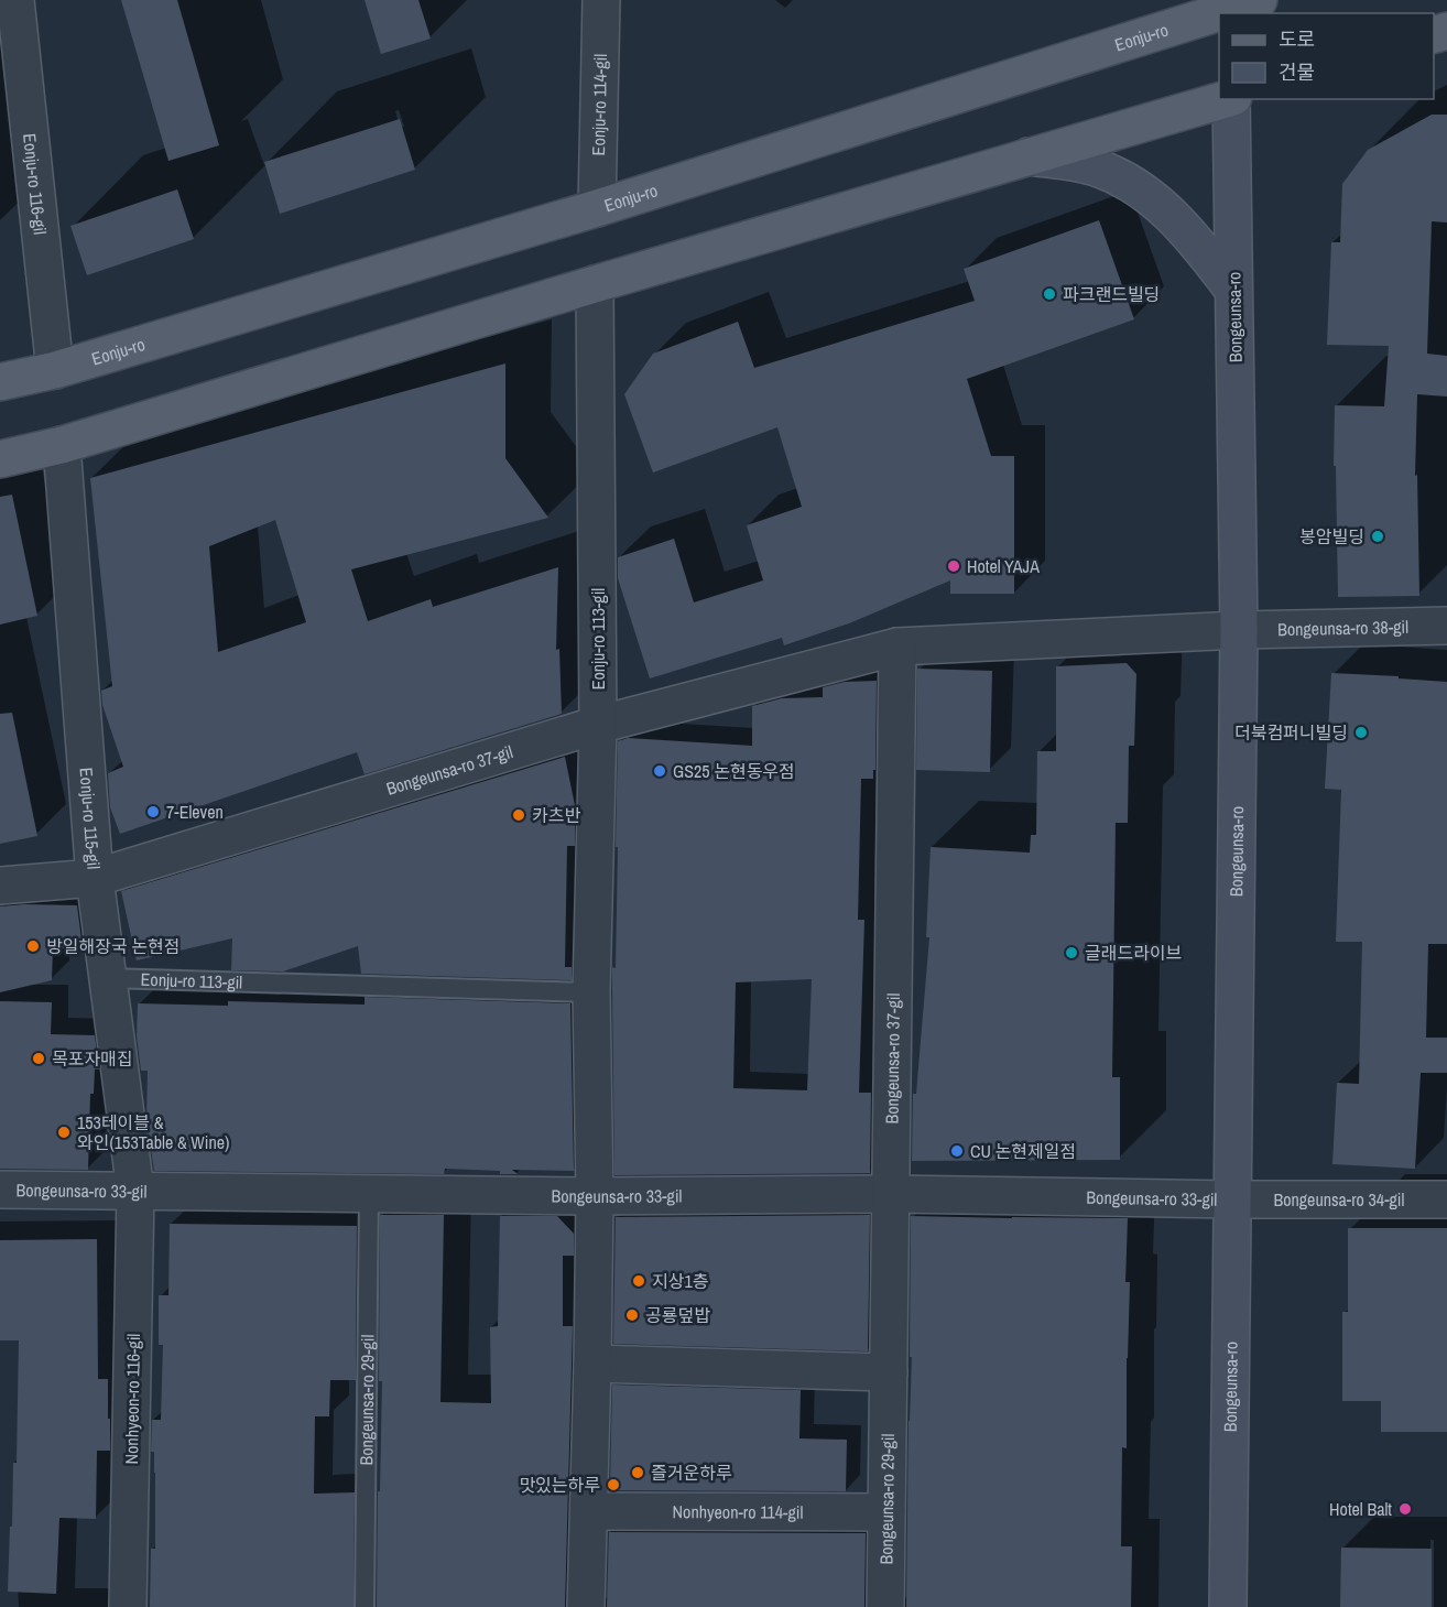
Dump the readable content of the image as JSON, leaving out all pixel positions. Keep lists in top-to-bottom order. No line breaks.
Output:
{"streets":{"main road":["Eonju-ro","Bongeunsa-ro"],"street":["Eonju-ro 114-gil","Eonju-ro 116-gil","Bongeunsa-ro 38-gil","Eonju-ro 113-gil","Bongeunsa-ro 37-gil","Eonju-ro 115-gil","Bongeunsa-ro 33-gil","Bongeunsa-ro 34-gil","Nonhyeon-ro 116-gil","Bongeunsa-ro 29-gil","Nonhyeon-ro 114-gil"]},"crossings":[["Eonju-ro","Eonju-ro 114-gil"],["Eonju-ro","Eonju-ro 116-gil"],["Bongeunsa-ro","Bongeunsa-ro 38-gil"],["Bongeunsa-ro","Bongeunsa-ro 37-gil"],["Bongeunsa-ro","Bongeunsa-ro 33-gil"],["Bongeunsa-ro","Bongeunsa-ro 34-gil"],["Bongeunsa-ro 38-gil","Bongeunsa-ro 37-gil"],["Eonju-ro 113-gil","Bongeunsa-ro 37-gil"],["Eonju-ro 113-gil","Eonju-ro 115-gil"],["Eonju-ro 113-gil","Bongeunsa-ro 33-gil"],["Bongeunsa-ro 37-gil","Eonju-ro 115-gil"],["Bongeunsa-ro 37-gil","Bongeunsa-ro 33-gil"],["Bongeunsa-ro 37-gil","Bongeunsa-ro 29-gil"],["Eonju-ro 115-gil","Bongeunsa-ro 33-gil"],["Eonju-ro 115-gil","Nonhyeon-ro 116-gil"],["Bongeunsa-ro 33-gil","Bongeunsa-ro 34-gil"],["Bongeunsa-ro 33-gil","Nonhyeon-ro 116-gil"],["Bongeunsa-ro 33-gil","Bongeunsa-ro 29-gil"],["Bongeunsa-ro 29-gil","Nonhyeon-ro 114-gil"]],"places":["파크랜드빌딩","봉암빌딩","Hotel YAJA","더북컴퍼니빌딩","GS25 논현동우점","7-Eleven","카츠반","방일해장국 논현점","글래드라이브","목포자매집","153테이블 & 와인(153Table & Wine)","CU 논현제일점","지상1층","공룡덮밥","즐거운하루","맛있는하루","Hotel Balt"],"legend":["도로","건물"]}
